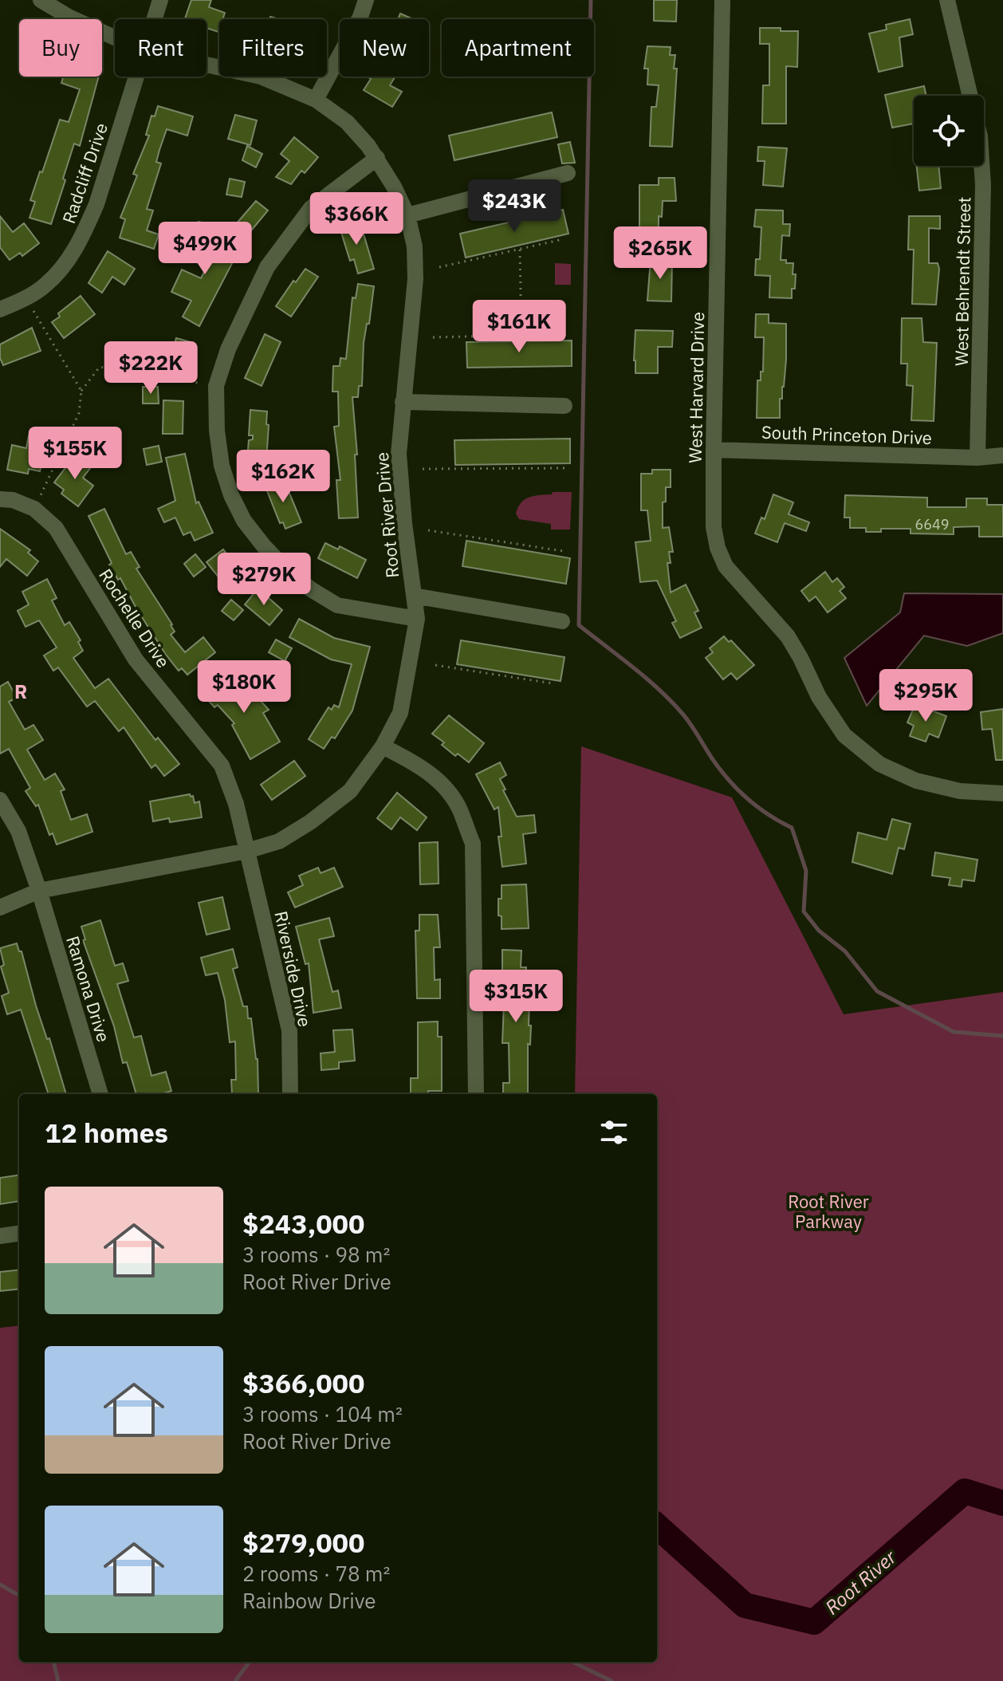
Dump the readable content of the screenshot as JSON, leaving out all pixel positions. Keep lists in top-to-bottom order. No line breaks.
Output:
{"streets":{"street":["Radcliff Drive","West Behrendt Street","West Harvard Drive","South Princeton Drive","Root River Drive","Rochelle Drive","Riverside Drive","Ramona Drive"]},"crossings":[["West Behrendt Street","South Princeton Drive"],["West Harvard Drive","South Princeton Drive"],["Root River Drive","Rochelle Drive"],["Root River Drive","Riverside Drive"],["Root River Drive","Ramona Drive"],["Rochelle Drive","Riverside Drive"]],"districts":["R"],"water":["Root River"],"parks":["Root River Parkway"],"house_numbers":["6649"],"page":{"chip":["Buy","Rent","Filters","New","Apartment"],"price":["$243K","$366K","$499K","$265K","$161K","$222K","$155K","$162K","$279K","$180K","$295K","$315K"],"heading":"12 homes","list":[{"name":"$243,000","note":"3 rooms · 98 m² · Root River Drive"},{"name":"$366,000","note":"3 rooms · 104 m² · Root River Drive"},{"name":"$279,000","note":"2 rooms · 78 m² · Rainbow Drive"}]}}
